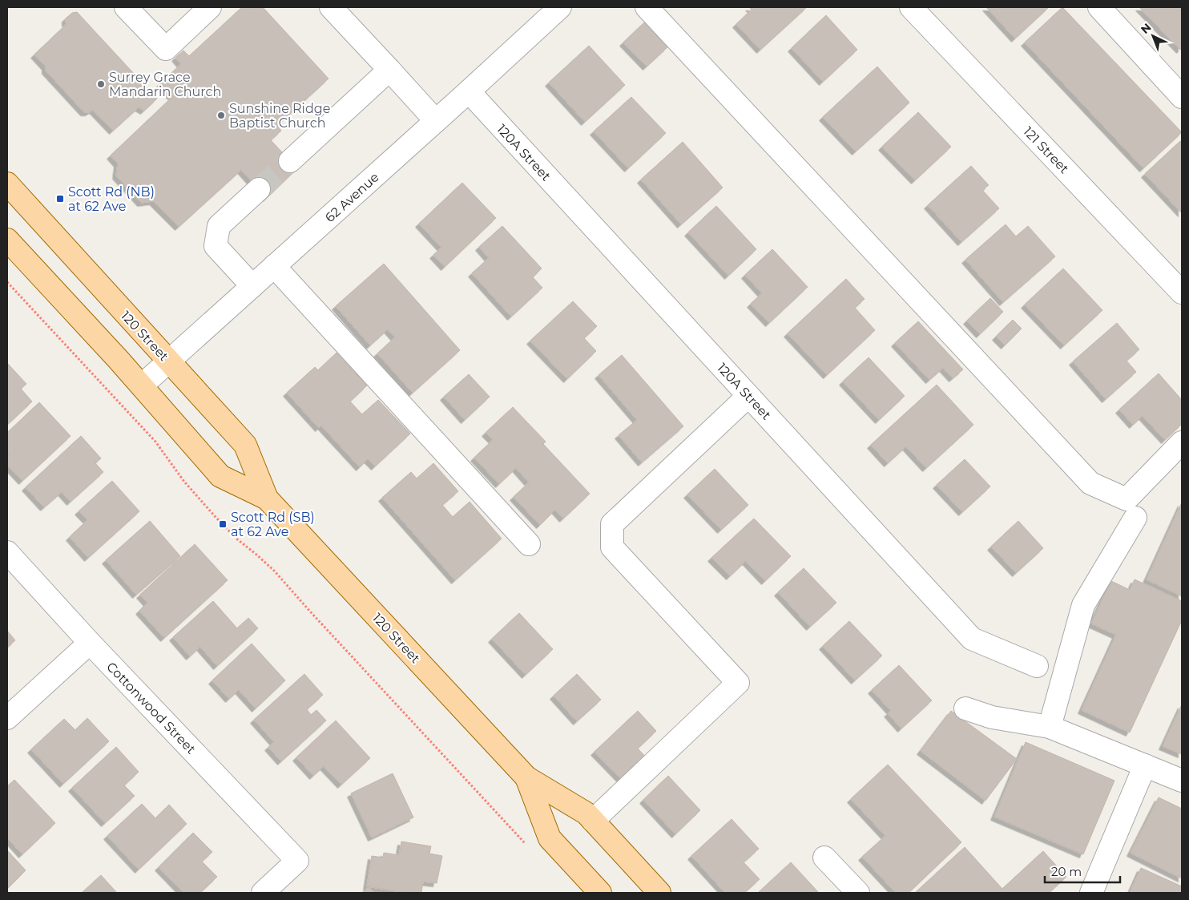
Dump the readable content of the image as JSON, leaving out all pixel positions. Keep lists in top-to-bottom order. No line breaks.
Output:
{"streets":{"main road":["120 Street"],"street":["121 Street","120A Street","62 Avenue","Cottonwood Street"]},"crossings":[["120A Street","62 Avenue"],["62 Avenue","120 Street"]],"places":{"other":["Surrey Grace Mandarin Church","Sunshine Ridge Baptist Church"],"transit":["Scott Rd (NB) at 62 Ave","Scott Rd (SB) at 62 Ave"]},"scale_bar":"20 m","north":"top left"}
